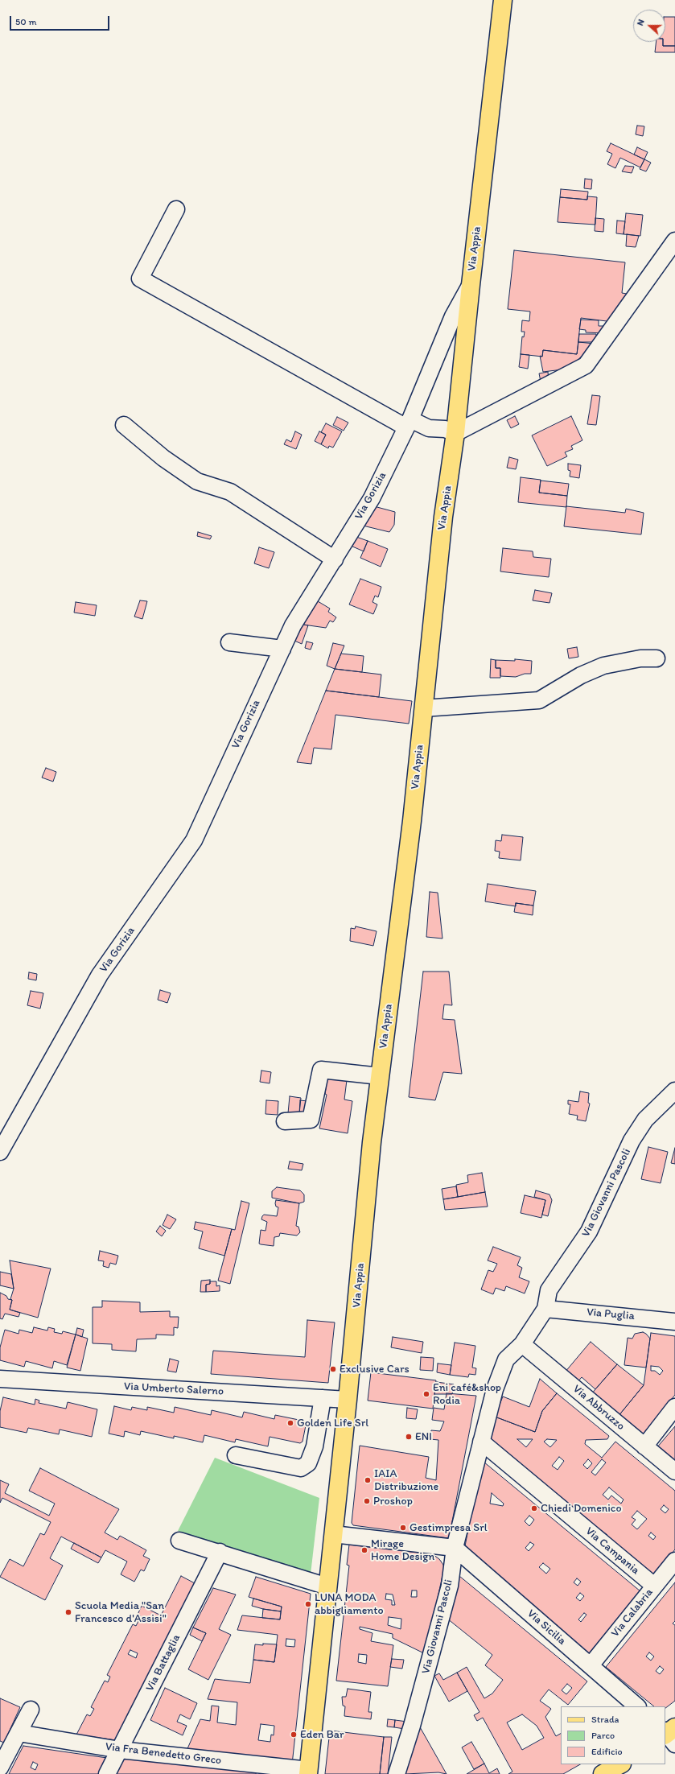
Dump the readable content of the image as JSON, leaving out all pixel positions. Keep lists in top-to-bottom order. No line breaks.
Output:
{"streets":{"main road":["Via Appia"],"street":["Via Gorizia","Via Giovanni Pascoli","Via Puglia","Via Umberto Salerno","Via Abbruzzo","Via Campania","Via Calabria","Via Sicilia","Via Battaglia","Via Fra Benedetto Greco"]},"crossings":[["Via Appia","Via Gorizia"],["Via Appia","Via Umberto Salerno"],["Via Appia","Via Fra Benedetto Greco"],["Via Giovanni Pascoli","Via Puglia"],["Via Giovanni Pascoli","Via Abbruzzo"],["Via Giovanni Pascoli","Via Campania"],["Via Giovanni Pascoli","Via Sicilia"],["Via Campania","Via Calabria"],["Via Calabria","Via Sicilia"],["Via Battaglia","Via Fra Benedetto Greco"]],"places":["Exclusive Cars","Eni café&shop Rodia","Golden Life Srl","ENI","IAIA Distribuzione","Proshop","Chiedi Domenico","Gestimpresa Srl","Mirage Home Design","LUNA MODA abbigliamento","Scuola Media \"San Francesco d'Assisi\"","Eden Bar"],"legend":["Strada","Parco","Edificio"],"scale_bar":"50 m","north":"left"}
